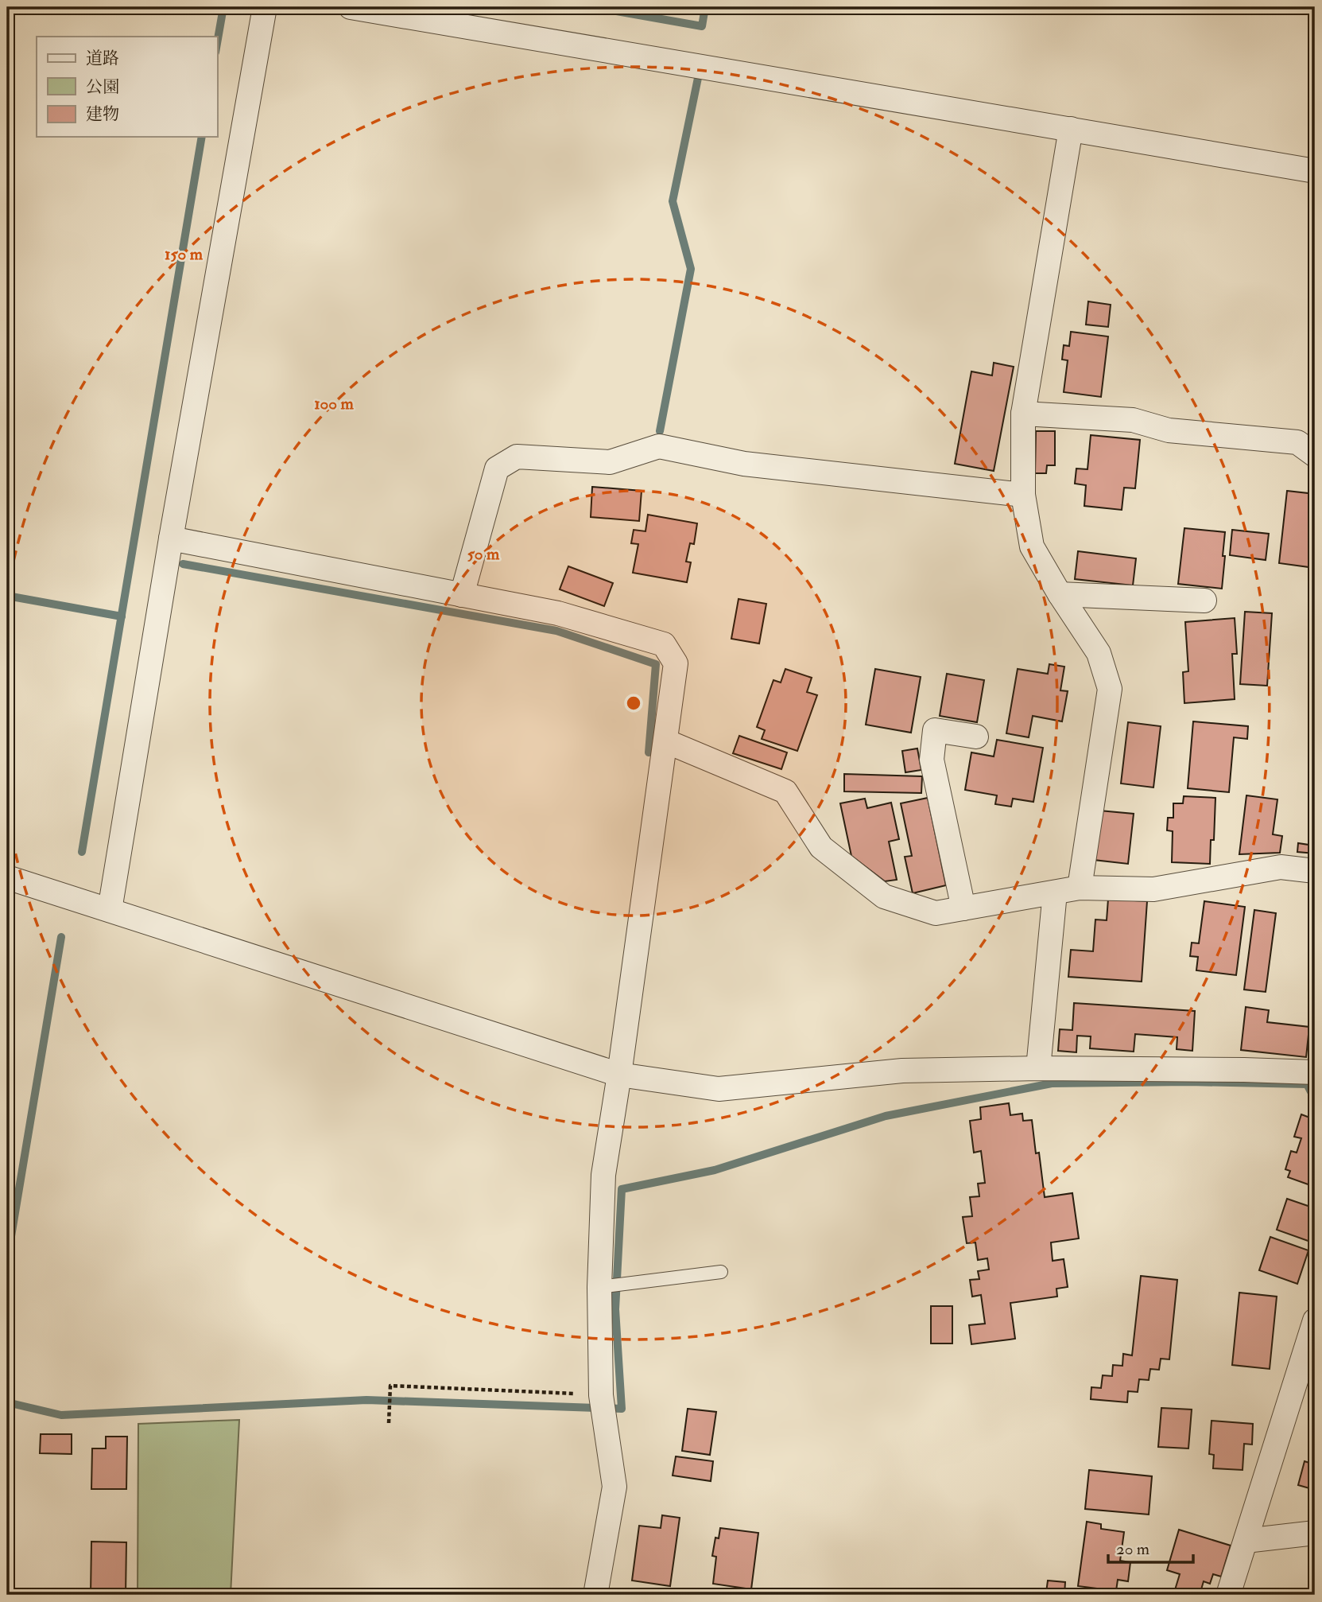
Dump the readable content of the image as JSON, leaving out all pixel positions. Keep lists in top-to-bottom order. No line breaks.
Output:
{"legend":["道路","公園","建物"],"scale_bar":"20 m","rings":["150 m","100 m","50 m"]}
